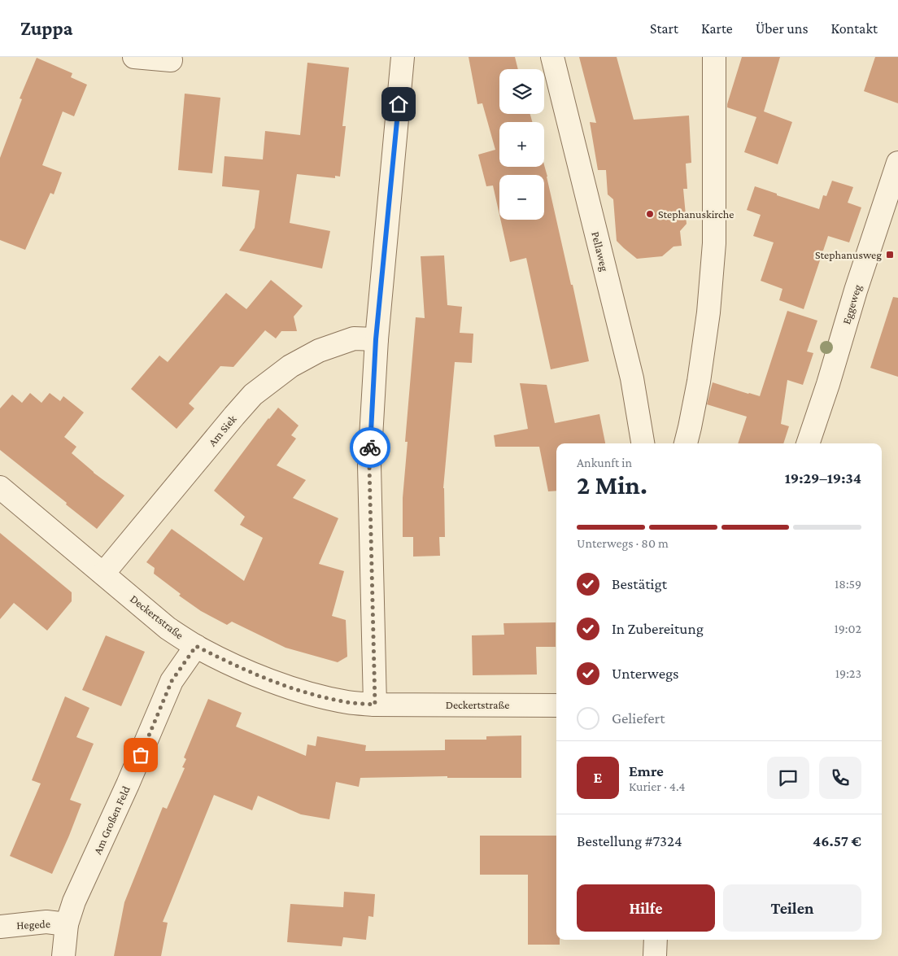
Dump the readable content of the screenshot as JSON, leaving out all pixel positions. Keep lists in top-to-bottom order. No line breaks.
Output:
{"streets":{"street":["Pellaweg","Eggeweg","Am Siek","Deckertstraße","Am Großen Feld","Hegede"]},"crossings":[["Am Siek","Deckertstraße"],["Deckertstraße","Am Großen Feld"],["Am Großen Feld","Hegede"]],"places":{"other":["Stephanuskirche"],"transit":["Stephanusweg"]},"page":{"header":"Zuppa","nav":["Start","Karte","Über uns","Kontakt"],"map_buttons":["+","−"],"heading":["2 Min.","Ankunft in","19:29–19:34"],"panel":["Emre","Kurier · 4.4","Bestellung #7324","46.57 €"],"bar":"Unterwegs · 80 m","list":[["Bestätigt","18:59"],["In Zubereitung","19:02"],["Unterwegs","19:23"],"Geliefert"],"round":"E","buttons":["Hilfe","Teilen"]}}
